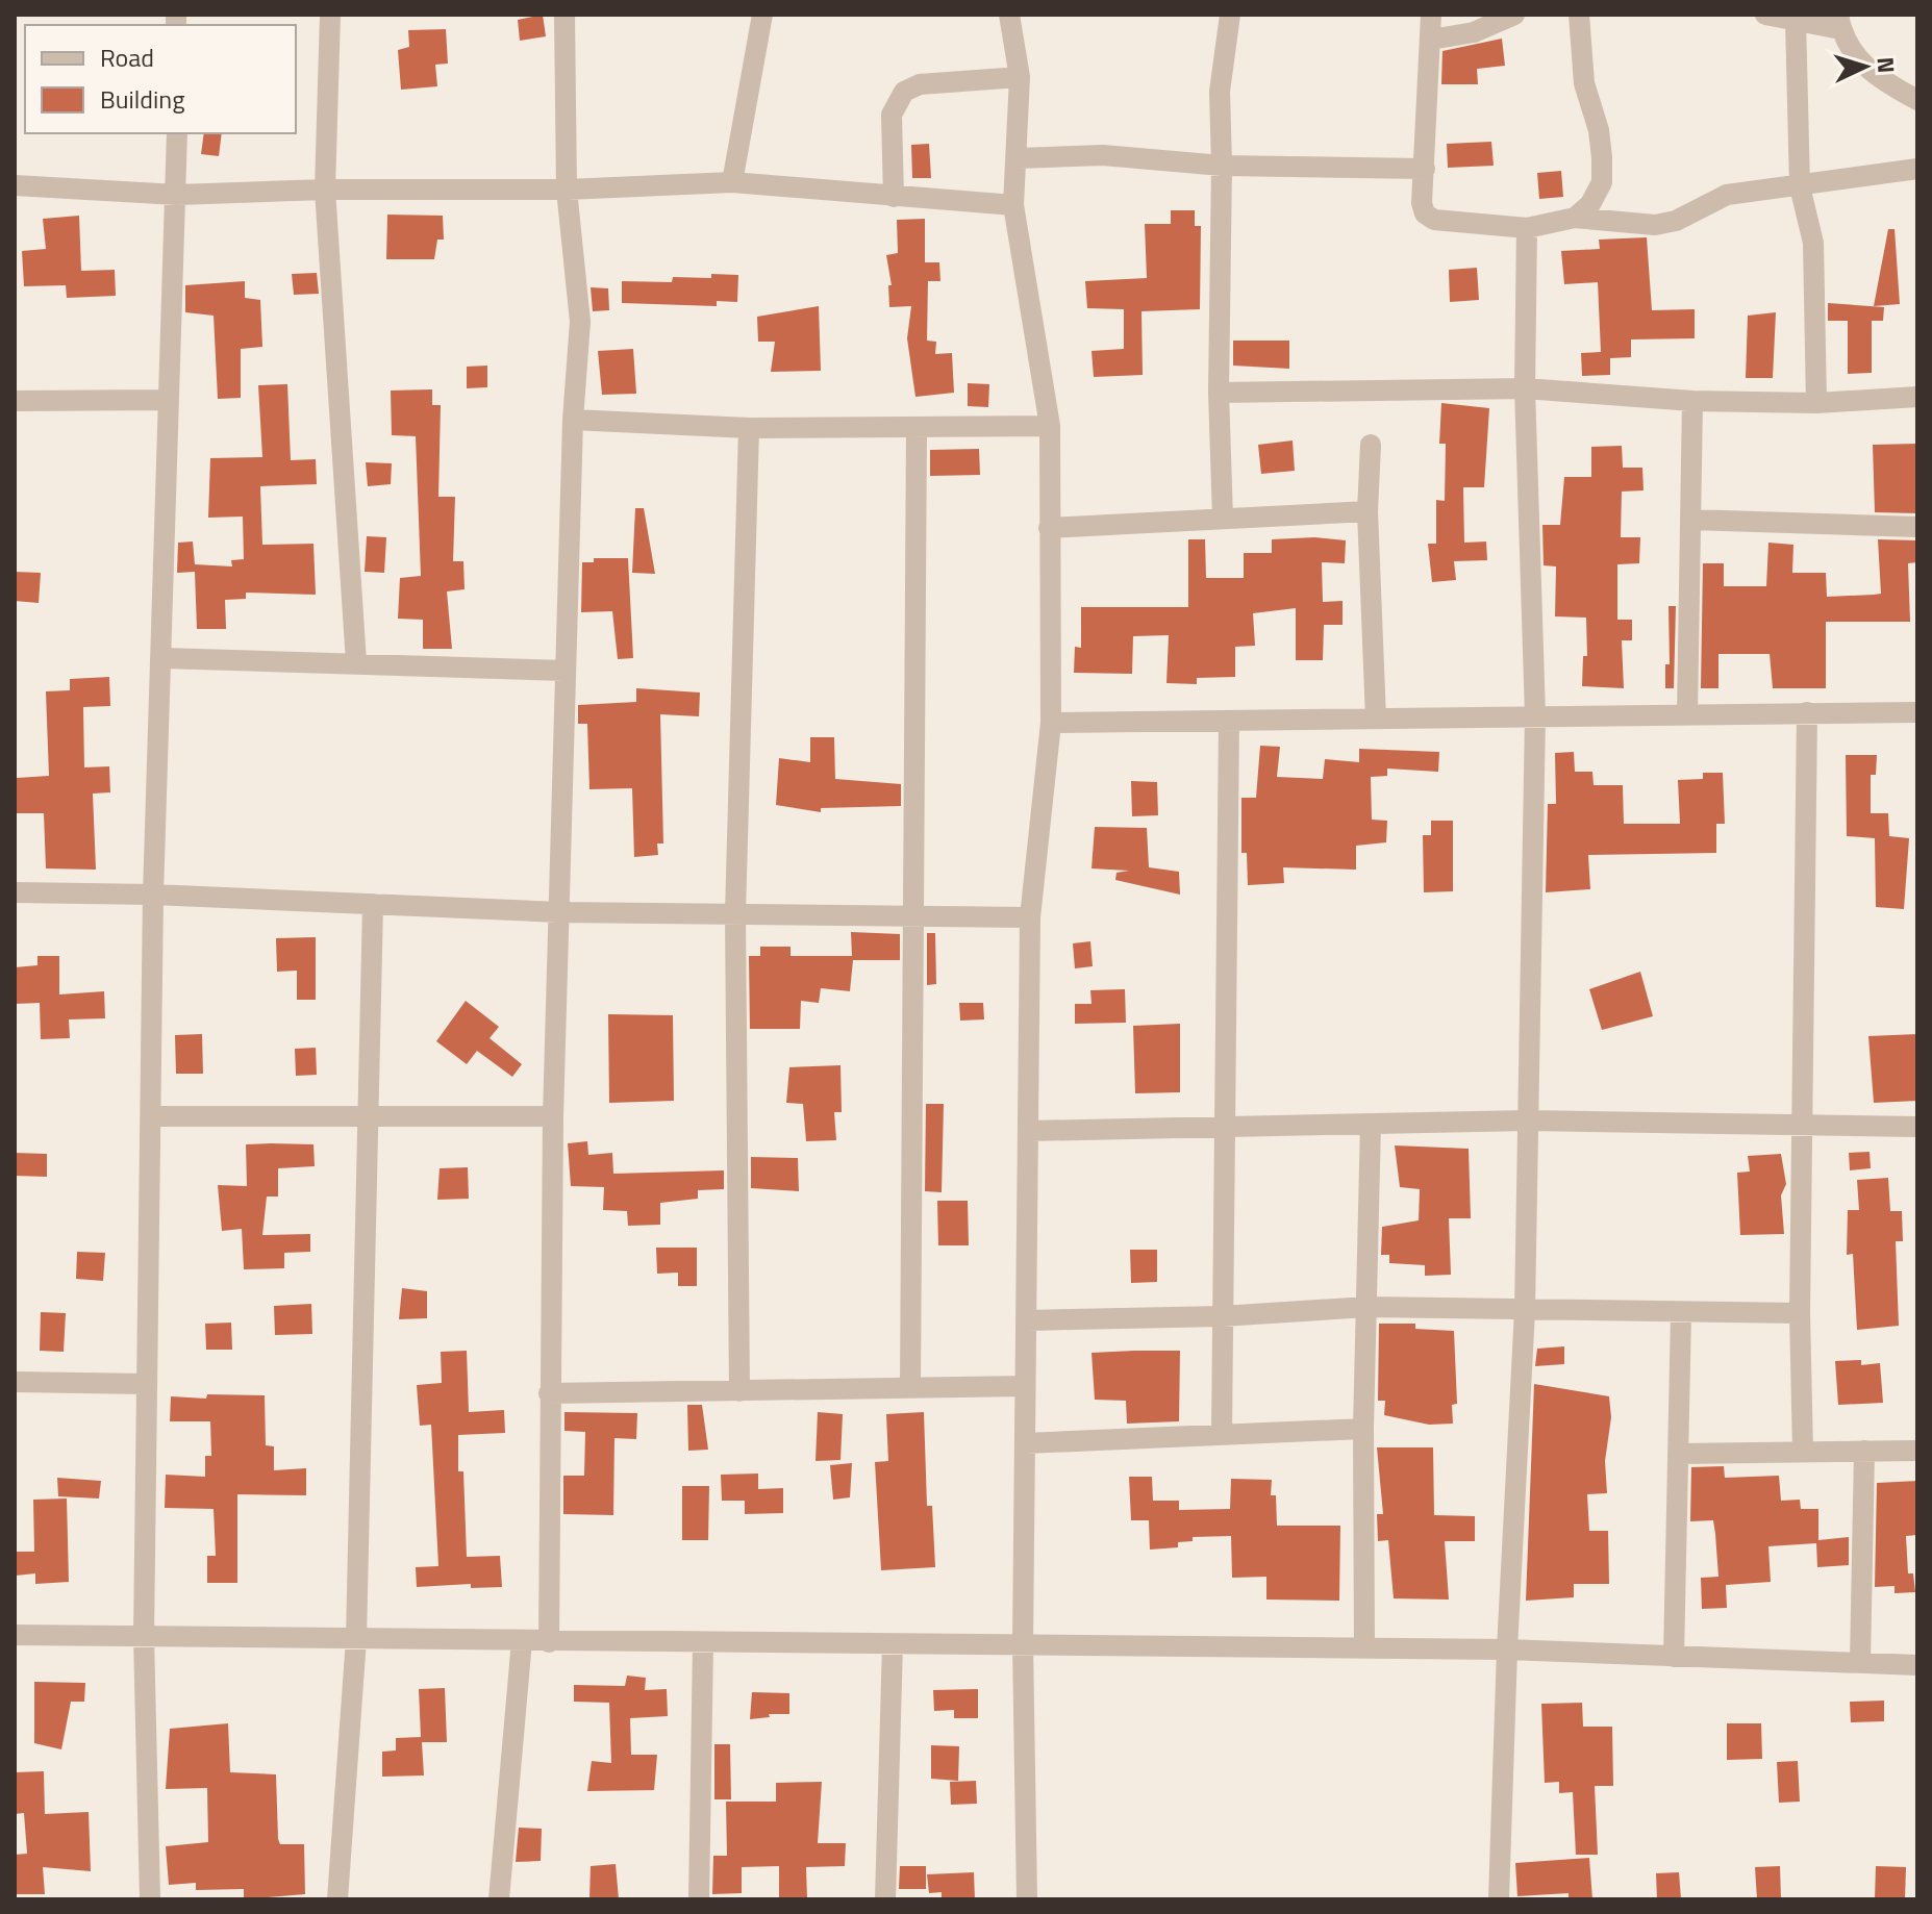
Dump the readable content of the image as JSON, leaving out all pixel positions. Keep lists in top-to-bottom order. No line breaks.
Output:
{"legend":["Road","Building"],"north":"right"}
